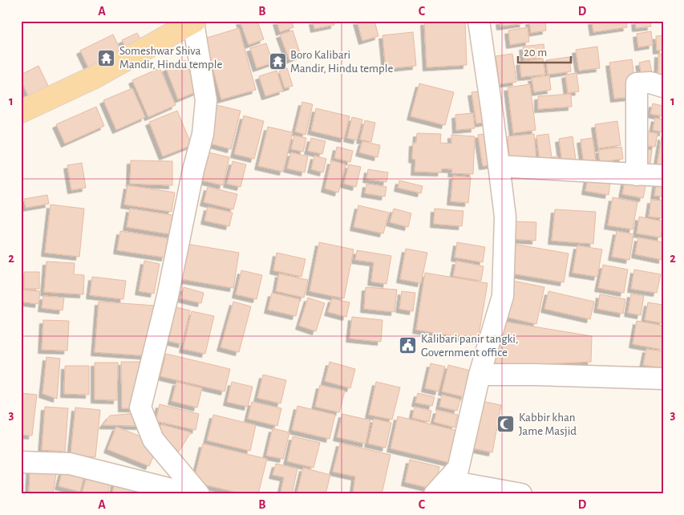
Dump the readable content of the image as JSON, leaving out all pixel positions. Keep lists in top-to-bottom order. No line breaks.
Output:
{"places":{"temple":["Someshwar Shiva Mandir, Hindu temple","Boro Kalibari Mandir, Hindu temple"],"public building":["Kalibari panir tangki, Government office"],"mosque":["Kabbir khan Jame Masjid"]},"scale_bar":"20 m","grid":{"columns":["A","B","C","D"],"rows":["1","2","3"]}}
